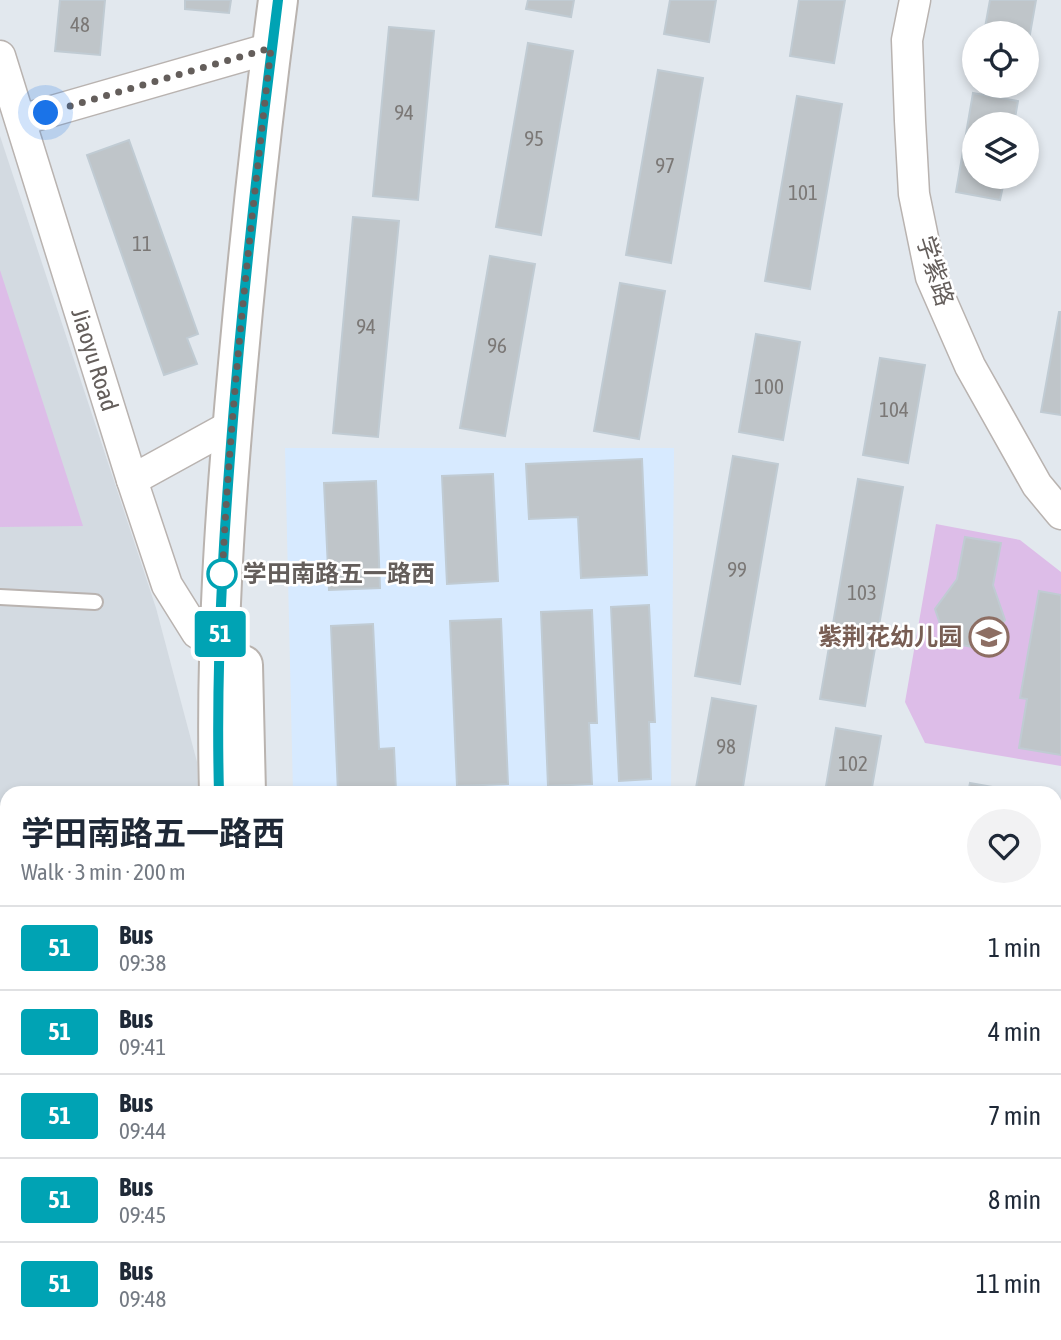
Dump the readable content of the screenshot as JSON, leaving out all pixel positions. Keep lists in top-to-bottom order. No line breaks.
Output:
{"streets":{"street":["学紫路","Jiaoyu Road"]},"places":{"other":["学田南路五一路西"],"school or university":["紫荆花幼儿园"]},"lines":["bus line 51"],"house_numbers":["48","94","95","97","101","11","94","96","100","104","99","103","98","102"],"page":{"on_map":"51","heading":["学田南路五一路西","Walk · 3 min · 200 m"],"list":[{"mark":"51","name":"Bus","note":"09:38","value":"1 min"},{"mark":"51","name":"Bus","note":"09:41","value":"4 min"},{"mark":"51","name":"Bus","note":"09:44","value":"7 min"},{"mark":"51","name":"Bus","note":"09:45","value":"8 min"},{"mark":"51","name":"Bus","note":"09:48","value":"11 min"}]}}
